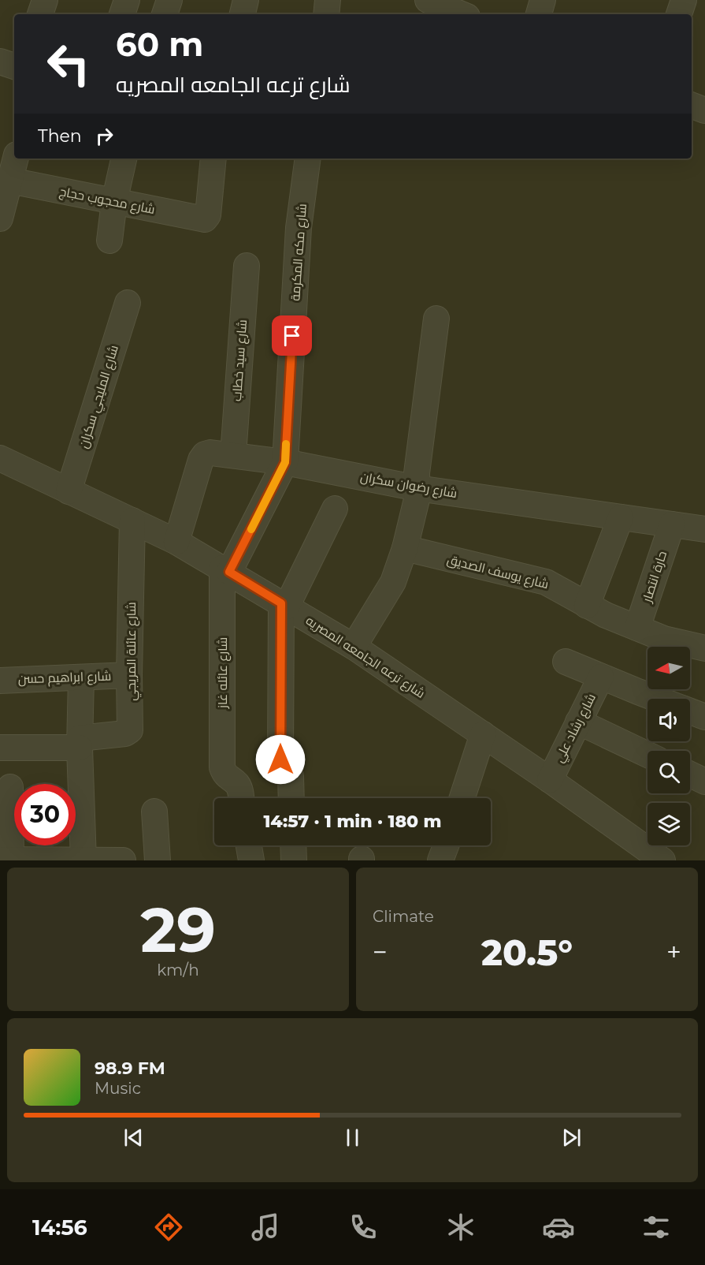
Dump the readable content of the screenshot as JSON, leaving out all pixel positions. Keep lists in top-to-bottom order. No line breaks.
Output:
{"streets":{"street":["شارع محجوب حجاج","شارع مكه المكرمة","شارع سيد خطاب","شارع المليجي سكران","شارع رضوان سكران","شارع يوسف الصديق","حارة انتصار","شارع عائلة المريجي","شارع ترعه الجامعه المصريه","شارع عائله غاز","شارع ابراهيم حسن","شارع رشاد علي"]},"crossings":[["شارع مكه المكرمة","شارع رضوان سكران"],["شارع سيد خطاب","شارع رضوان سكران"],["شارع المليجي سكران","شارع ترعه الجامعه المصريه"],["شارع رضوان سكران","حارة انتصار"],["شارع رضوان سكران","شارع ترعه الجامعه المصريه"],["شارع يوسف الصديق","حارة انتصار"],["شارع عائلة المريجي","شارع ترعه الجامعه المصريه"],["شارع عائلة المريجي","شارع ابراهيم حسن"],["شارع ترعه الجامعه المصريه","شارع عائله غاز"],["شارع ترعه الجامعه المصريه","شارع رشاد علي"]],"north":"left","page":{"turn":["60 m","شارع ترعه الجامعه المصريه"],"then":"Then","limit":"30","trip":"14:57 · 1 min · 180 m","tile":[["29","km/h"],"Climate"],"heat":["−","20.5°","+"],"song":["98.9 FM","Music"],"tabs":"14:56"}}
